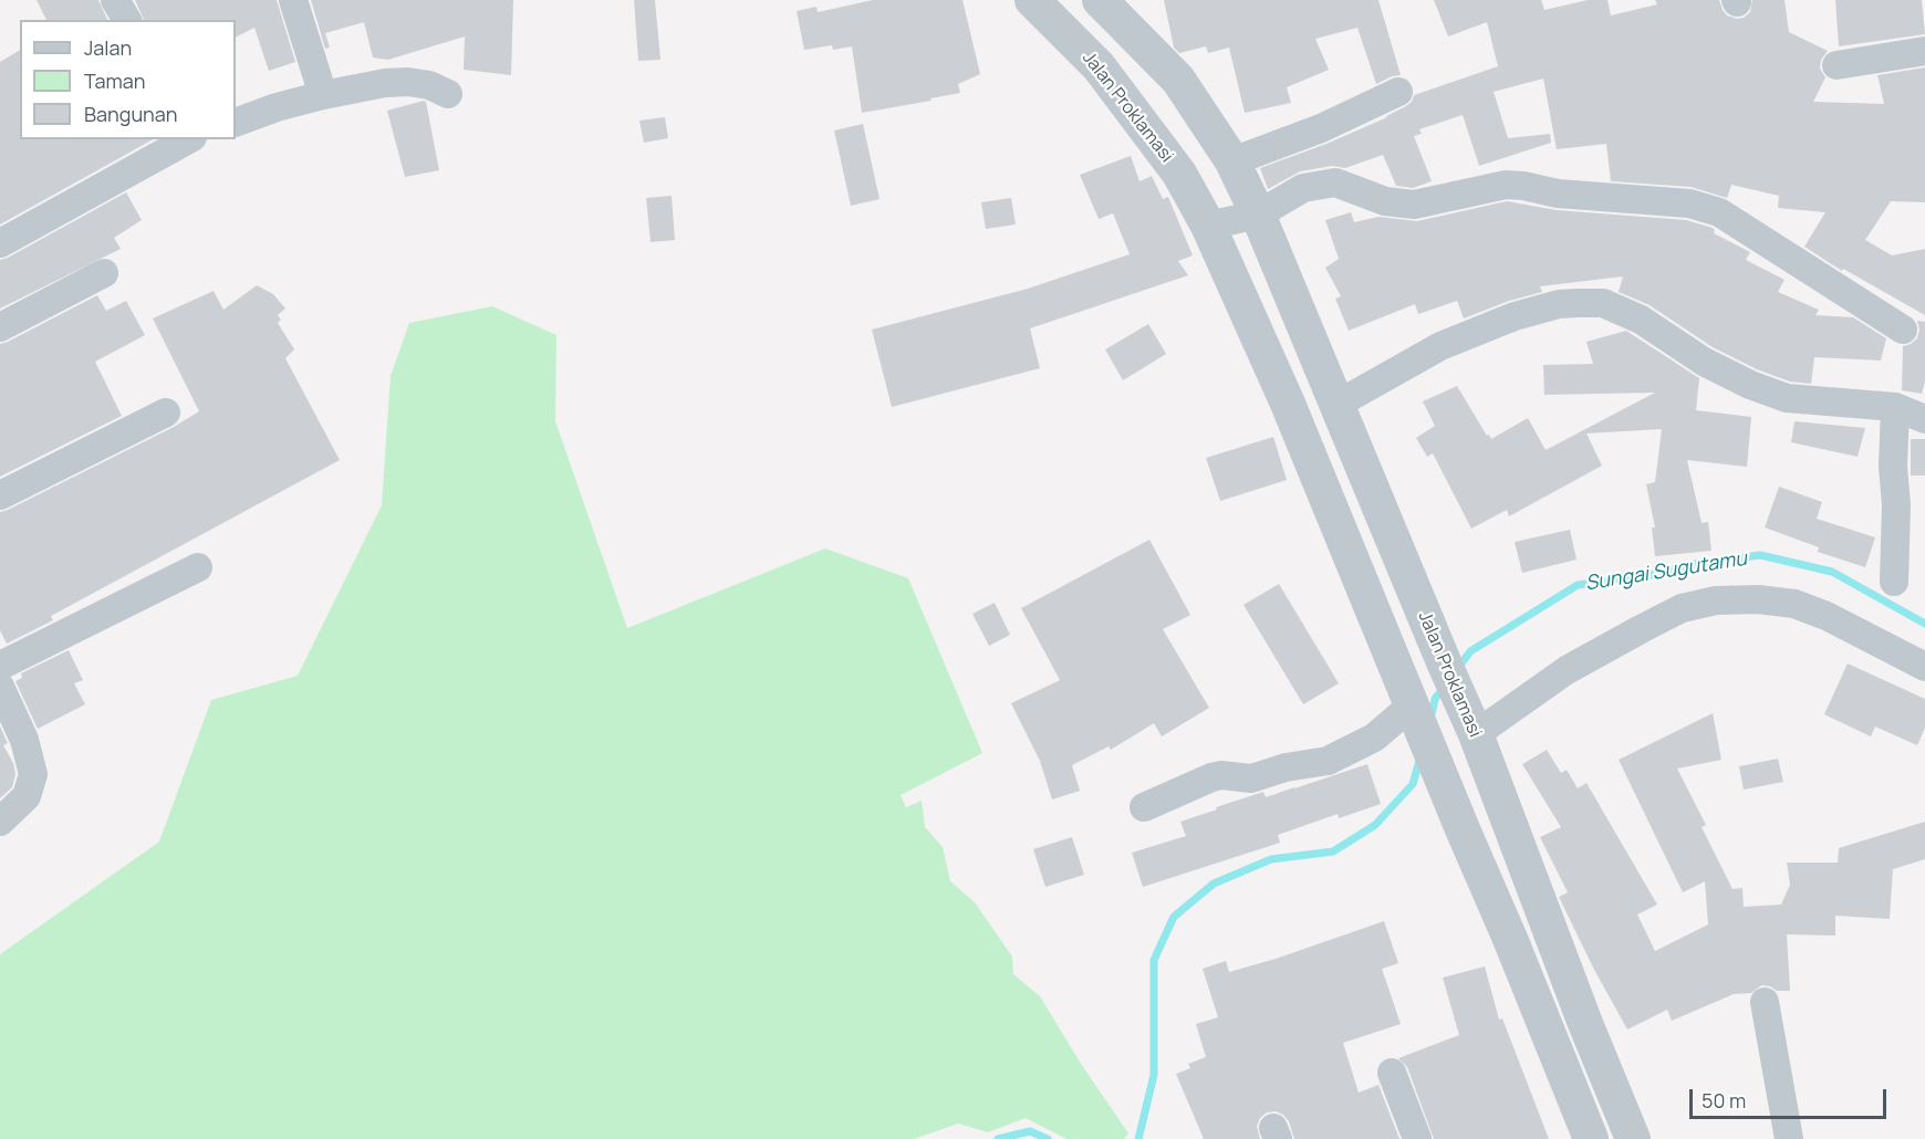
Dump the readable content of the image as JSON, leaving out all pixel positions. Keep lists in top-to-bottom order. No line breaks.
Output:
{"streets":{"street":["Jalan Proklamasi"]},"water":["Sungai Sugutamu"],"legend":["Jalan","Taman","Bangunan"],"scale_bar":"50 m"}
